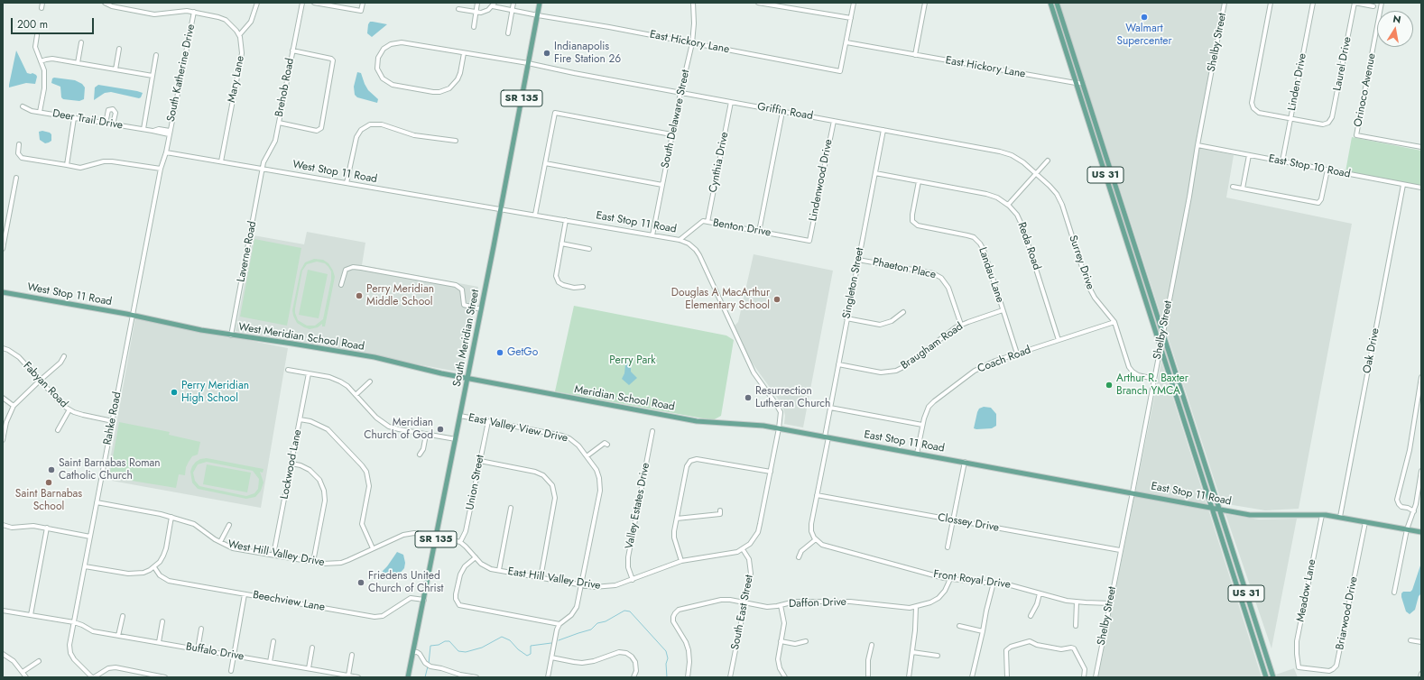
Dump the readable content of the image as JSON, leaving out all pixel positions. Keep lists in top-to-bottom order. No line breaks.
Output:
{"streets":{"main road":["SR 135","West Stop 11 Road","US 31","East Stop 11 Road","West Meridian School Road","South Meridian Street","Meridian School Road"],"street":["East Hickory Lane","Shelby Street","Laurel Drive","South Katherine Drive","Mary Lane","Linden Drive","Brehob Road","Orinoco Avenue","Griffin Road","South Delaware Street","Deer Trail Drive","Cynthia Drive","East Stop 10 Road","Lindenwood Drive","Benton Drive","Reda Road","Laverne Road","Surrey Drive","Phaeton Place","Landau Lane","Singleton Street","Braugham Road","Oak Drive","Coach Road","Fabyan Road","Rahke Road","East Valley View Drive","Lockwood Lane","Union Street","Valley Estates Drive","Clossey Drive","West Hill Valley Drive","East Hill Valley Drive","Front Royal Drive","Meadow Lane","Beechview Lane","Daffon Drive","South East Street","Briarwood Drive","Buffalo Drive"]},"crossings":[["East Hickory Lane","South Delaware Street"],["East Hickory Lane","US 31"],["East Hickory Lane","South Meridian Street"],["Shelby Street","East Stop 10 Road"],["Shelby Street","US 31"],["Shelby Street","East Stop 11 Road"],["Shelby Street","Surrey Drive"],["Shelby Street","Clossey Drive"],["Shelby Street","Front Royal Drive"],["Laurel Drive","Linden Drive"],["South Katherine Drive","Deer Trail Drive"],["South Katherine Drive","West Stop 11 Road"],["South Katherine Drive","Rahke Road"],["Mary Lane","West Stop 11 Road"],["Linden Drive","East Stop 10 Road"],["Brehob Road","West Stop 11 Road"],["Brehob Road","Laverne Road"],["Griffin Road","South Delaware Street"],["Griffin Road","Cynthia Drive"],["Griffin Road","Lindenwood Drive"],["Griffin Road","Surrey Drive"],["Griffin Road","Singleton Street"],["Griffin Road","South Meridian Street"],["South Delaware Street","East Stop 11 Road"],["Cynthia Drive","Benton Drive"],["East Stop 10 Road","Oak Drive"],["West Stop 11 Road","East Stop 11 Road"],["West Stop 11 Road","Laverne Road"],["West Stop 11 Road","West Meridian School Road"],["West Stop 11 Road","South Meridian Street"],["West Stop 11 Road","Rahke Road"],["US 31","East Stop 11 Road"],["Lindenwood Drive","Benton Drive"],["East Stop 11 Road","Benton Drive"],["East Stop 11 Road","Singleton Street"],["East Stop 11 Road","South Meridian Street"],["East Stop 11 Road","Oak Drive"],["East Stop 11 Road","Coach Road"],["East Stop 11 Road","Meridian School Road"],["East Stop 11 Road","Meadow Lane"],["East Stop 11 Road","Briarwood Drive"],["Reda Road","Landau Lane"],["Reda Road","Singleton Street"],["Reda Road","Coach Road"],["Laverne Road","West Meridian School Road"],["Surrey Drive","Coach Road"],["Phaeton Place","Singleton Street"],["Phaeton Place","Braugham Road"],["Landau Lane","Braugham Road"],["Landau Lane","Coach Road"],["Singleton Street","Braugham Road"],["Singleton Street","Clossey Drive"],["Singleton Street","Front Royal Drive"],["West Meridian School Road","South Meridian Street"],["West Meridian School Road","Meridian School Road"],["West Meridian School Road","Rahke Road"],["South Meridian Street","Meridian School Road"],["South Meridian Street","East Valley View Drive"],["South Meridian Street","West Hill Valley Drive"],["South Meridian Street","Beechview Lane"],["Fabyan Road","Rahke Road"],["Rahke Road","West Hill Valley Drive"],["Rahke Road","Buffalo Drive"],["East Valley View Drive","Union Street"],["East Valley View Drive","East Hill Valley Drive"],["Lockwood Lane","West Hill Valley Drive"],["Union Street","East Hill Valley Drive"],["Valley Estates Drive","East Hill Valley Drive"],["East Hill Valley Drive","South East Street"],["Front Royal Drive","Daffon Drive"],["Meadow Lane","Briarwood Drive"],["Daffon Drive","South East Street"]],"parks":["Perry Park"],"places":["Walmart Supercenter","Indianapolis Fire Station 26","Perry Meridian Middle School","Douglas A MacArthur Elementary School","GetGo","Arthur R. Baxter Branch YMCA","Perry Meridian High School","Resurrection Lutheran Church","Meridian Church of God","Saint Barnabas Roman Catholic Church","Saint Barnabas School","Friedens United Church of Christ"],"scale_bar":"200 m","north":"top"}
